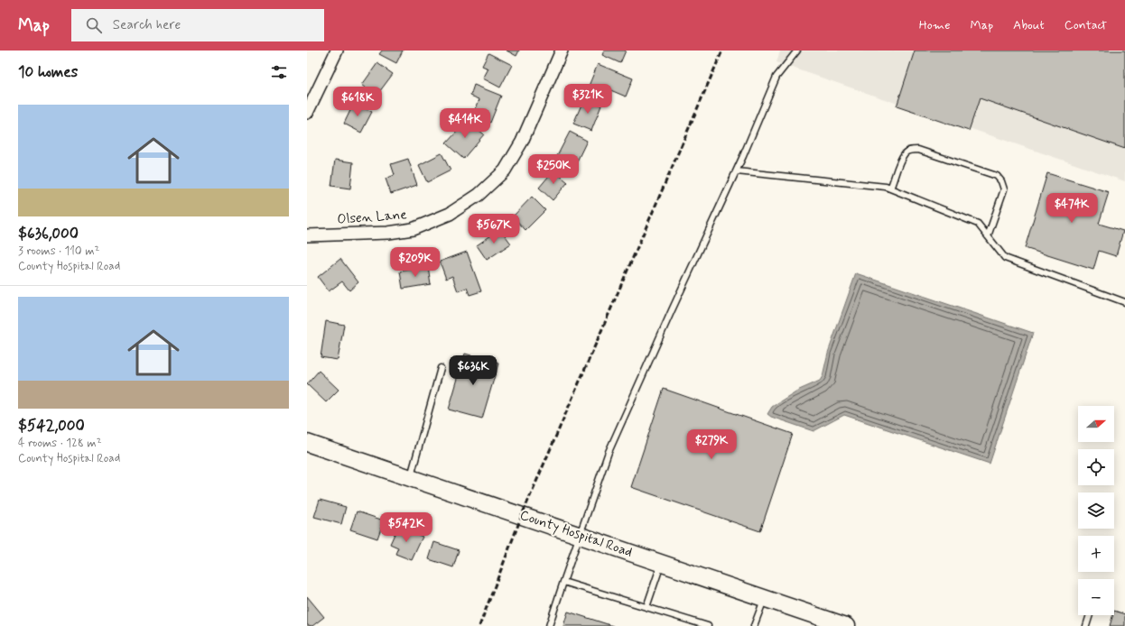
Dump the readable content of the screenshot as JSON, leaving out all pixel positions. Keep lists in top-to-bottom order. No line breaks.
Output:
{"streets":{"main road":["County Hospital Road"],"street":["Olsen Lane"]},"north":"right","page":{"header":"Map","search":"Search here","nav":["Home","Map","About","Contact"],"heading":"10 homes","price":["$321K","$618K","$414K","$250K","$474K","$567K","$209K","$636K","$279K","$542K"],"list":[{"name":"$636,000","note":"3 rooms · 110 m² · County Hospital Road"},{"name":"$542,000","note":"4 rooms · 128 m² · County Hospital Road"}],"map_buttons":["+","−"]}}
